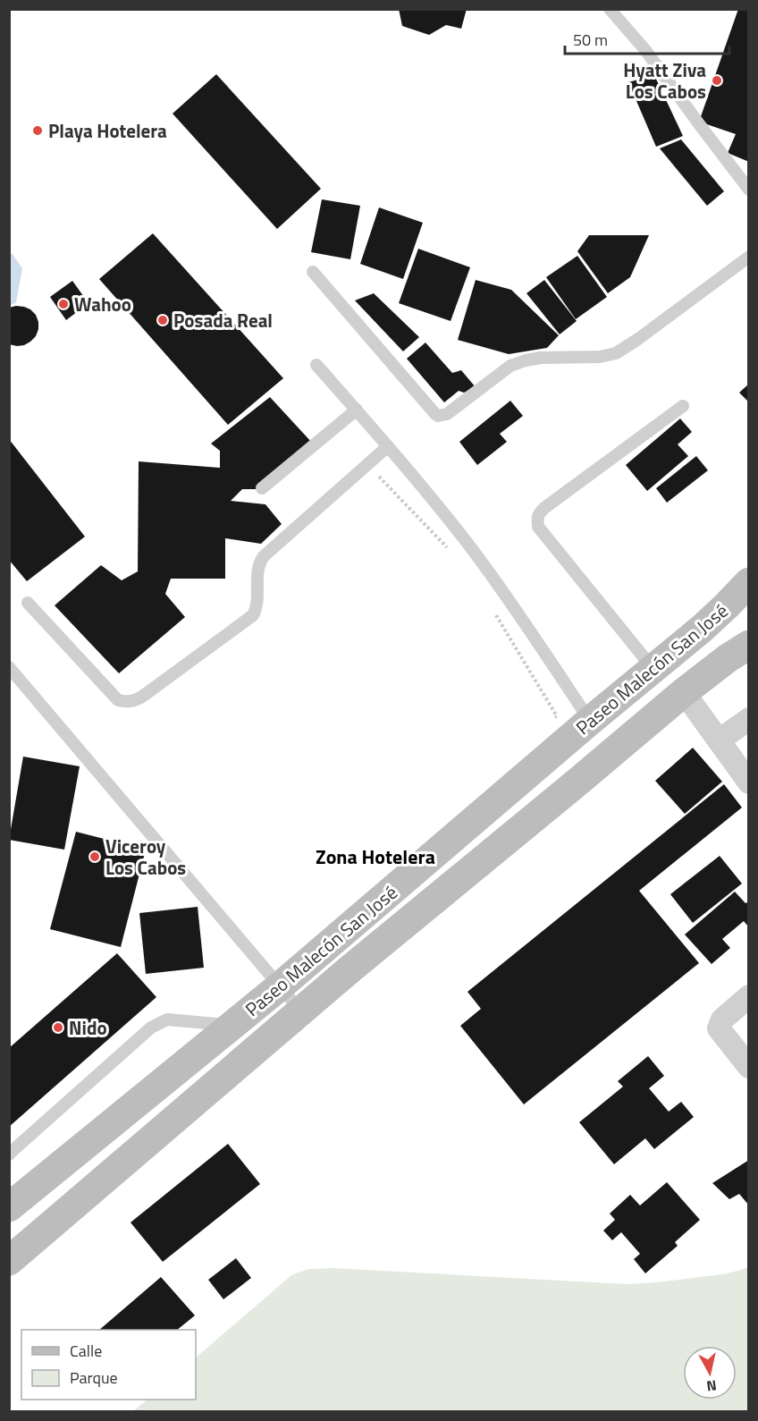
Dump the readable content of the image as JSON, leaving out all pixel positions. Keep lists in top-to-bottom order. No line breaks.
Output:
{"streets":{"main road":["Paseo Malecón San José"]},"districts":["Zona Hotelera"],"places":["Hyatt Ziva Los Cabos","Playa Hotelera","Wahoo","Posada Real","Viceroy Los Cabos","Nido"],"legend":["Calle","Parque"],"scale_bar":"50 m","north":"bottom"}
